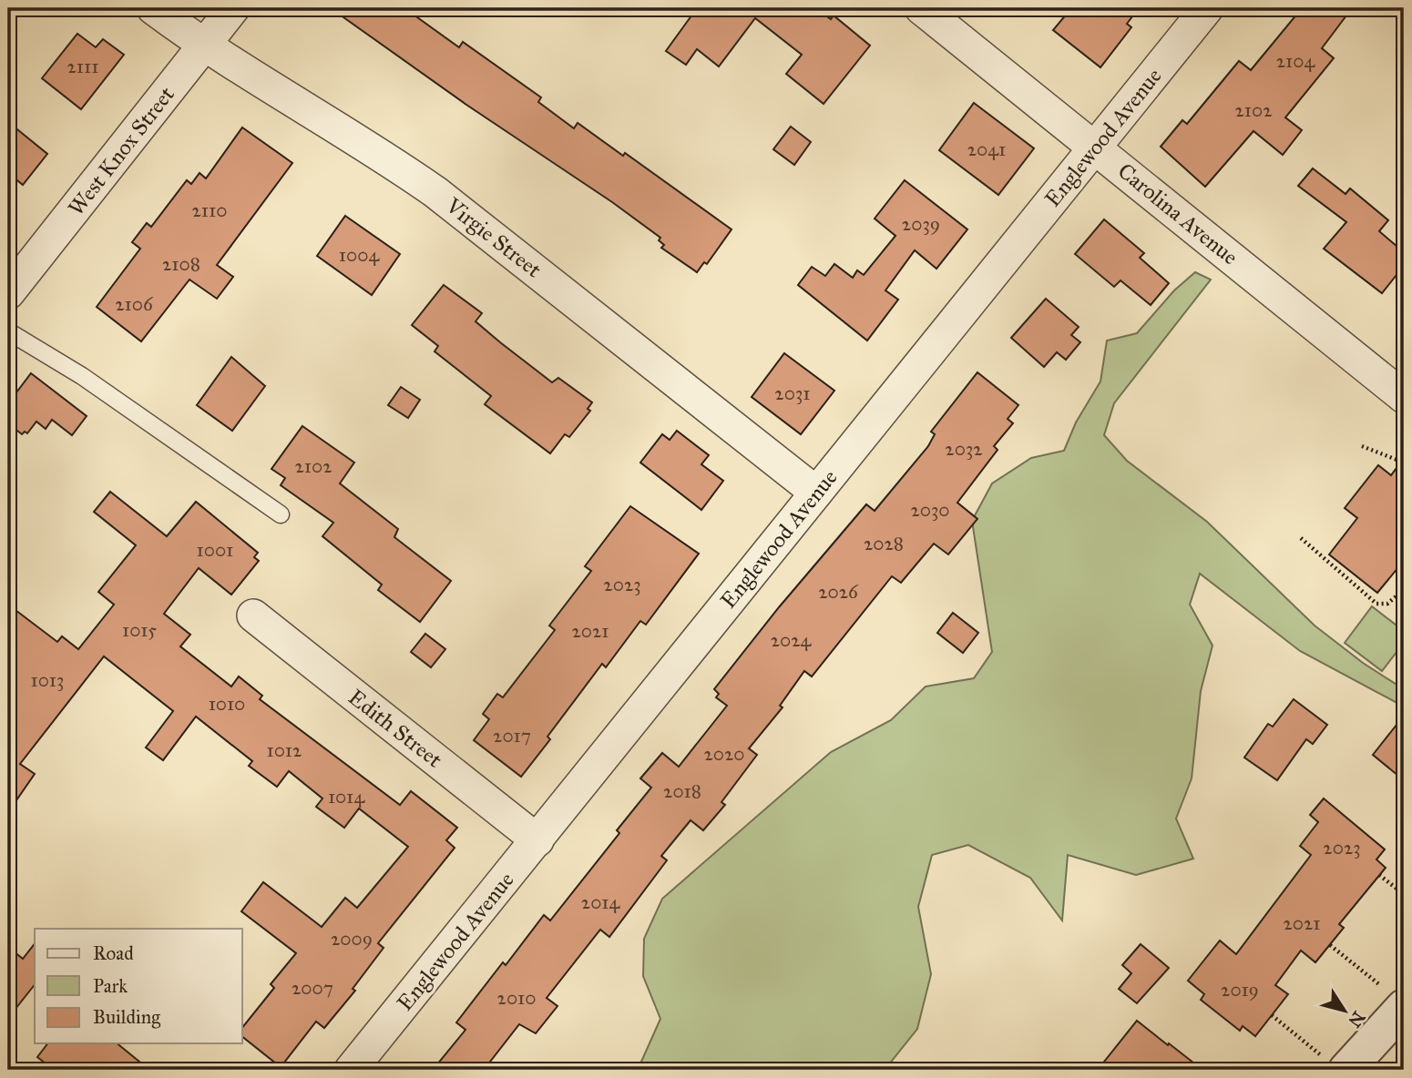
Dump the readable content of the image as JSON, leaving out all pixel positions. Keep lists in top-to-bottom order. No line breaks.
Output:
{"streets":{"street":["Englewood Avenue","West Knox Street","Carolina Avenue","Virgie Street","Edith Street"]},"crossings":[["Englewood Avenue","Carolina Avenue"],["Englewood Avenue","Virgie Street"],["Englewood Avenue","Edith Street"],["West Knox Street","Virgie Street"]],"house_numbers":["2104","2111","2102","2041","2110","2039","1004","2108","2106","2031","2032","2102","2030","2028","1001","2023","2026","1015","2021","2024","1013","1010","2017","1012","2020","2018","1014","2023","2014","2021","2009","2007","2019","2010"],"legend":["Road","Park","Building"],"north":"bottom right"}
